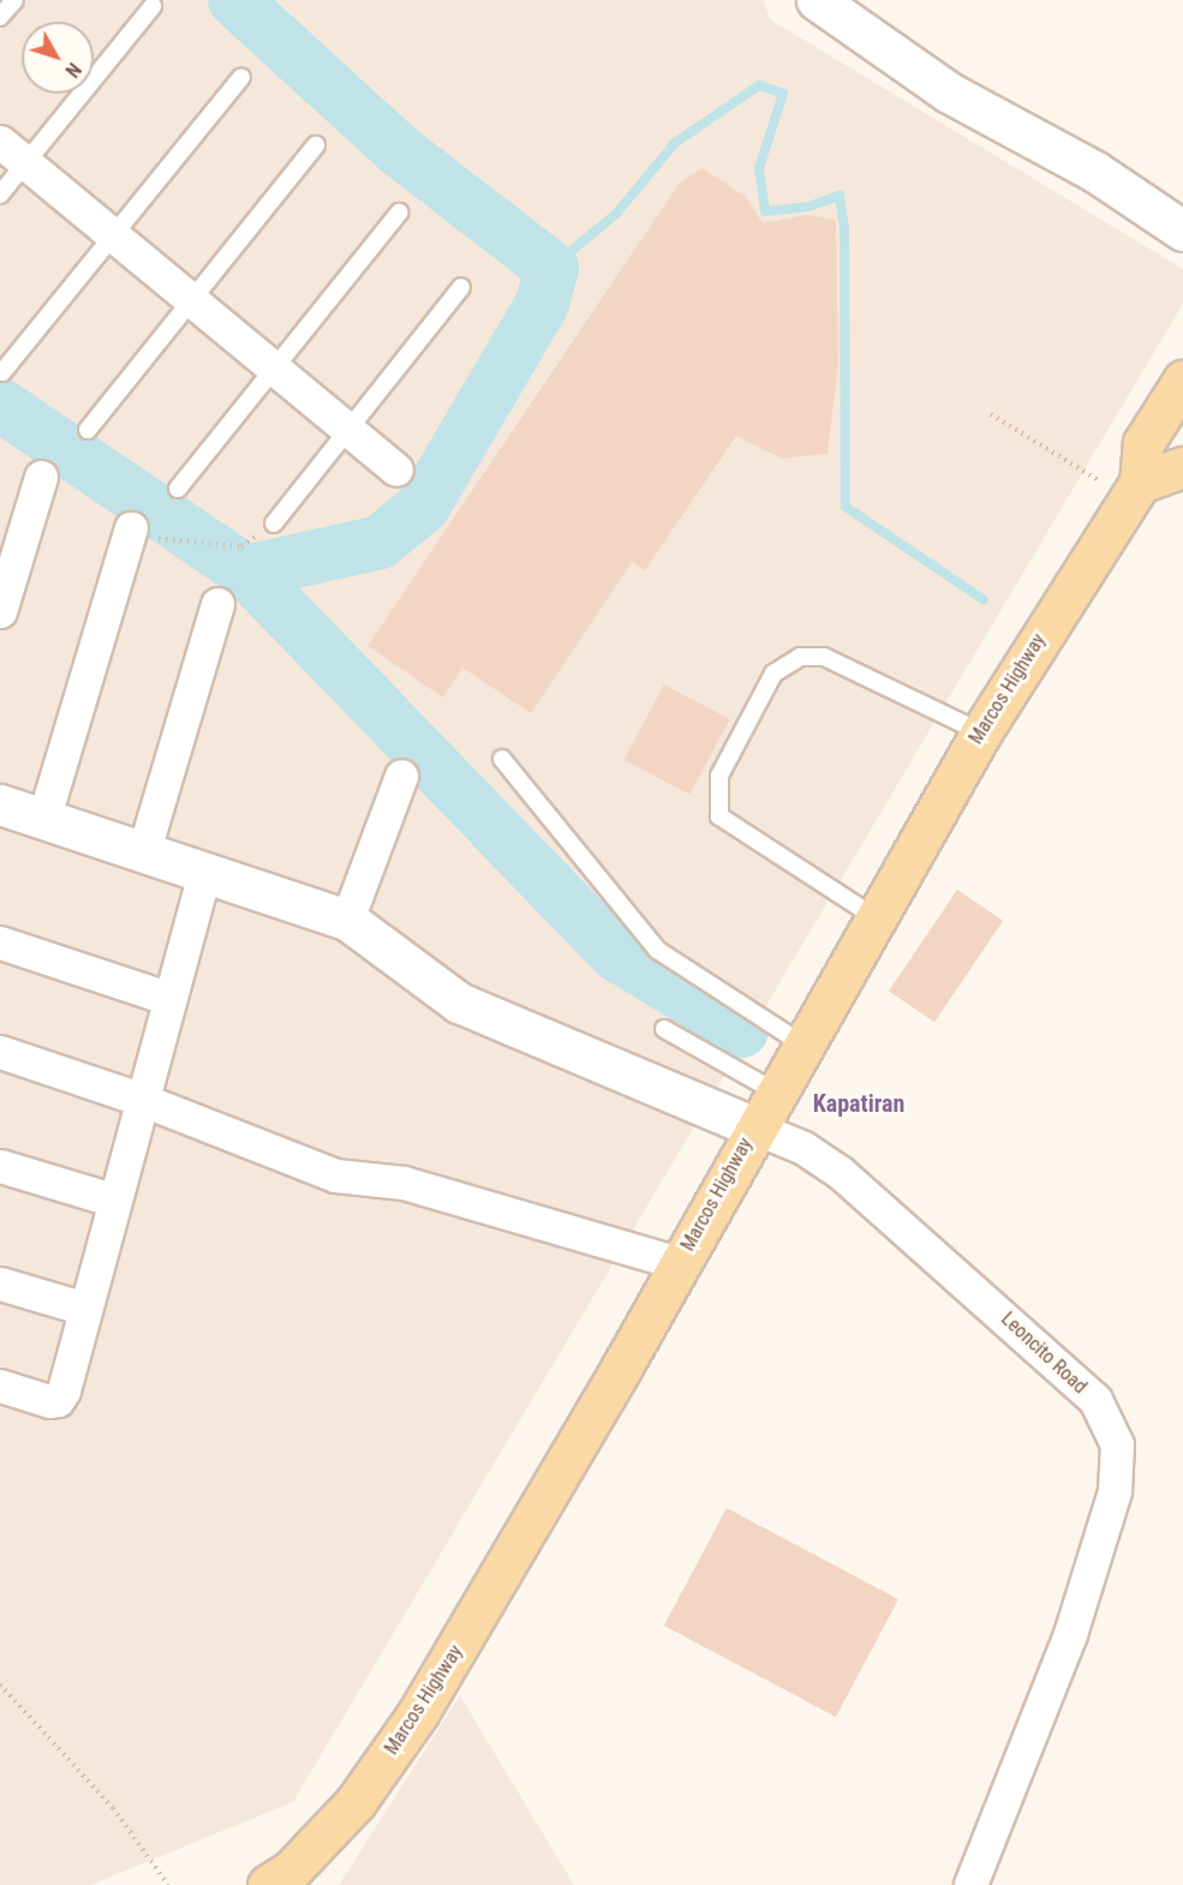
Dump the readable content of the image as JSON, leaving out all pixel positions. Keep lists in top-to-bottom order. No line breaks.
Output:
{"streets":{"main road":["Marcos Highway"],"street":["Leoncito Road"]},"crossings":[["Marcos Highway","Leoncito Road"]],"districts":["Kapatiran"],"north":"bottom right"}
